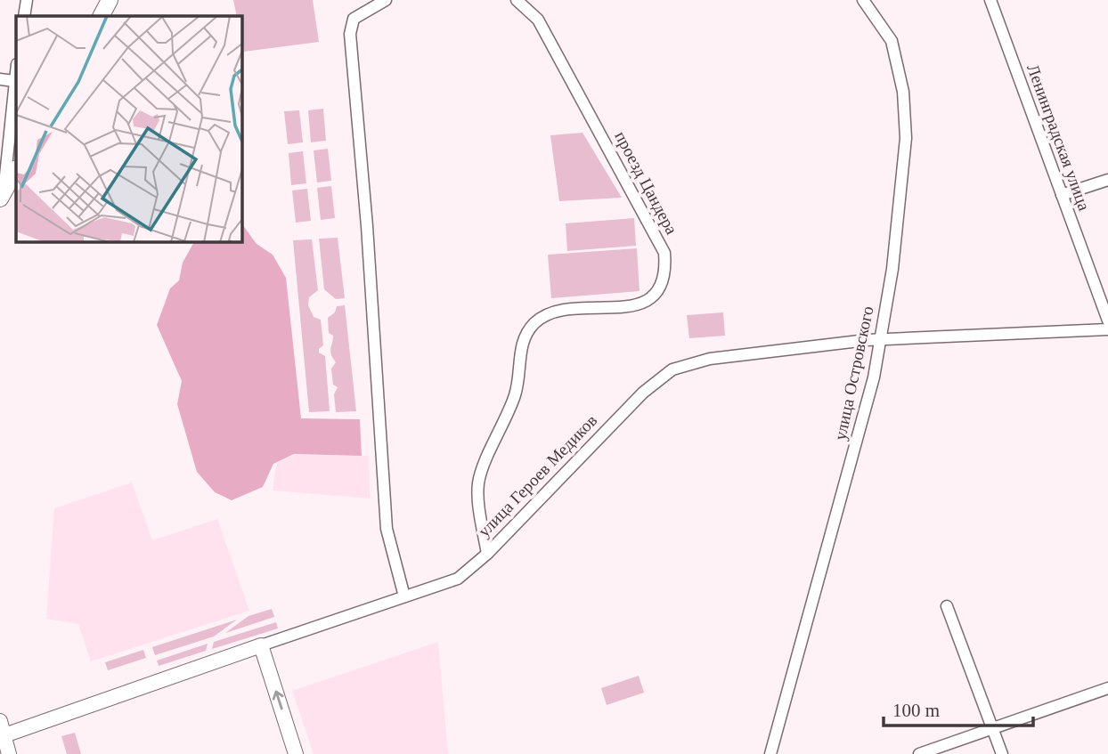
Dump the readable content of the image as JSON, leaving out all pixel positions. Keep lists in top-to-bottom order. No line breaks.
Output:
{"streets":{"street":["Ленинградская улица","проезд Цандера","улица Островского","улица Героев Медиков"]},"crossings":[["проезд Цандера","улица Героев Медиков"],["улица Островского","улица Героев Медиков"]],"scale_bar":"100 m"}
